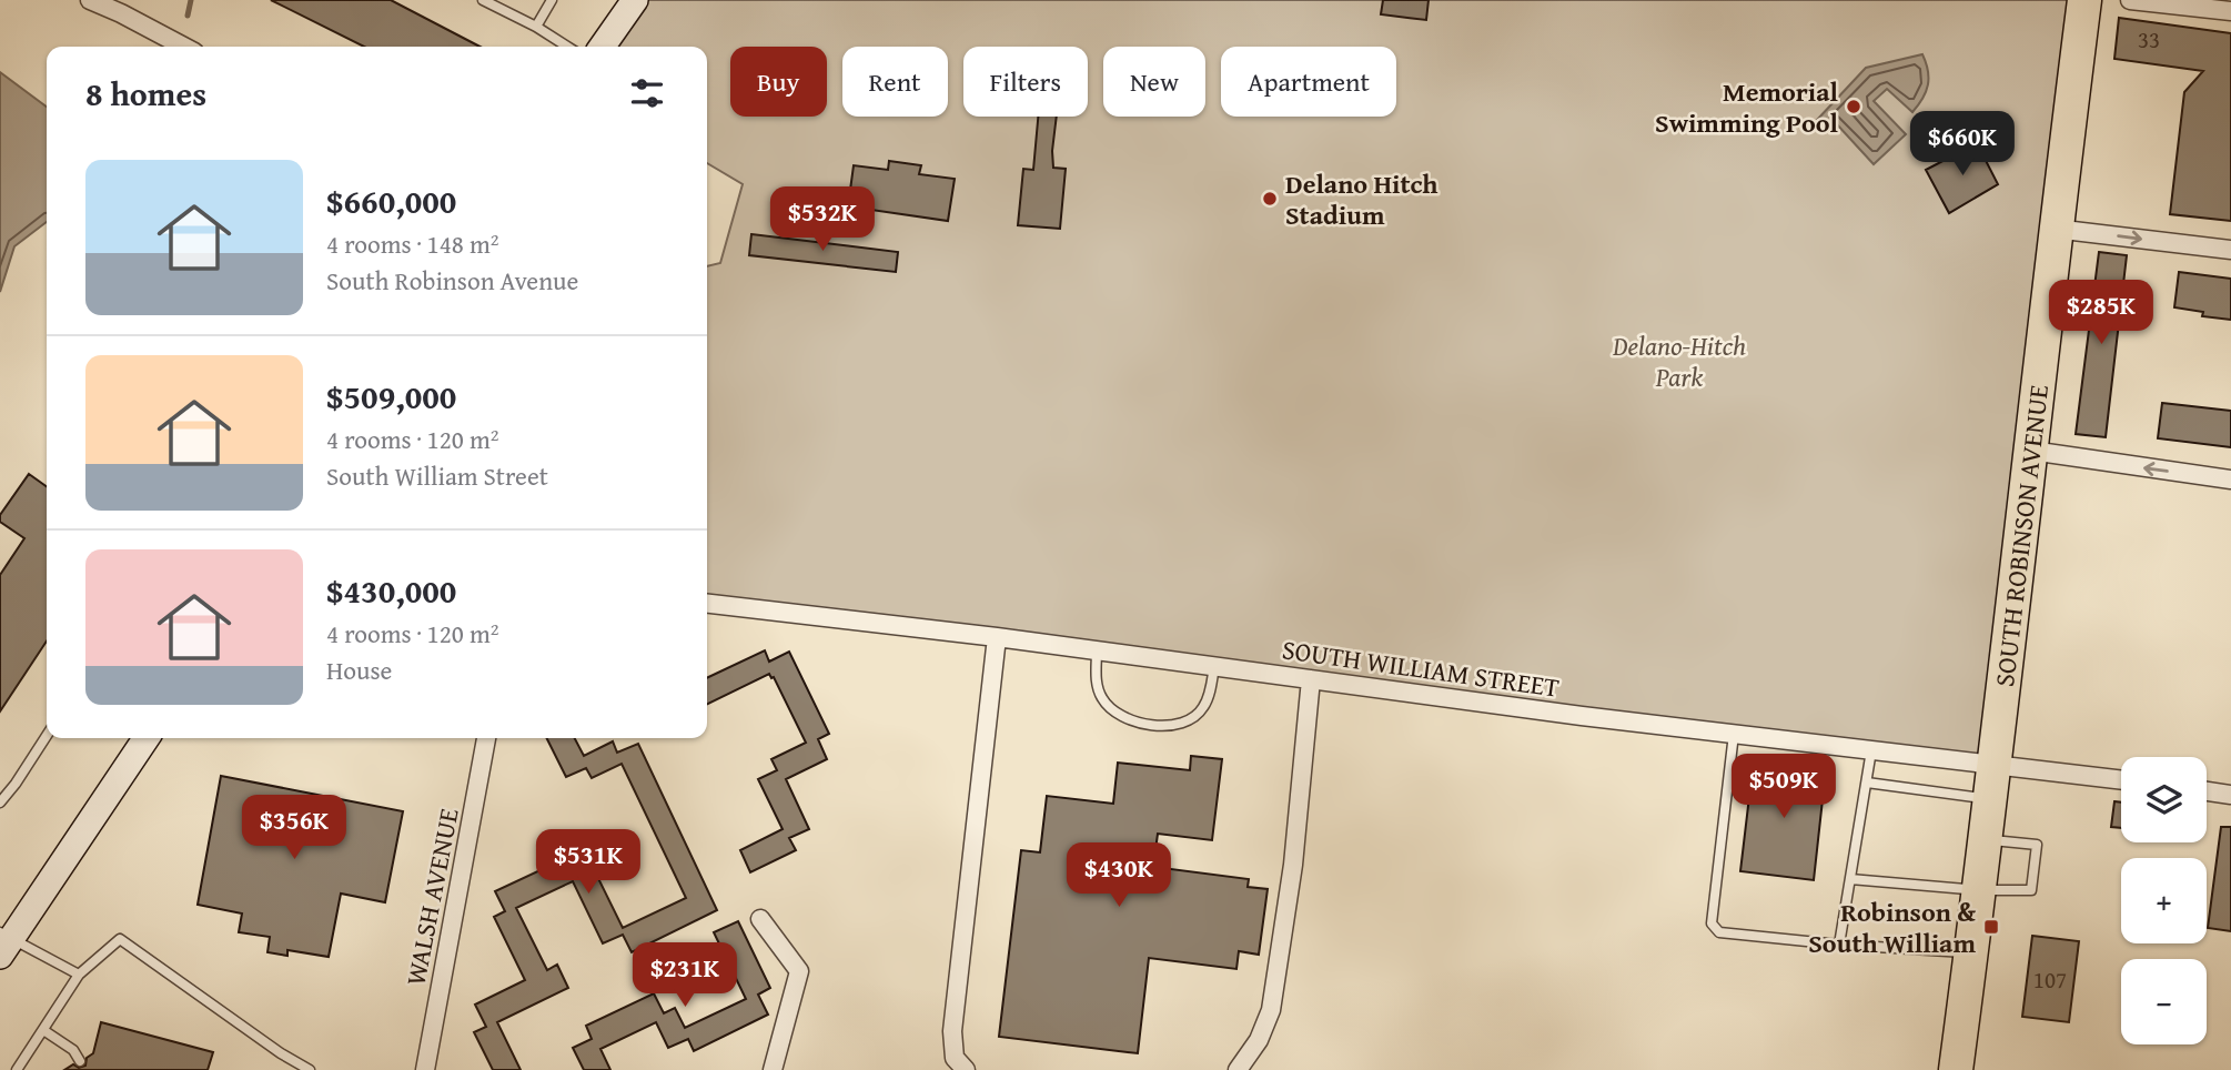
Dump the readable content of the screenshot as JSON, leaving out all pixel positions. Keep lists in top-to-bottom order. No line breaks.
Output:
{"streets":{"highway":["SOUTH ROBINSON AVENUE"],"street":["SOUTH WILLIAM STREET","WALSH AVENUE"]},"crossings":[["SOUTH ROBINSON AVENUE","SOUTH WILLIAM STREET"]],"parks":["Delano-Hitch Park"],"places":{"other":["Memorial Swimming Pool","Delano Hitch Stadium"],"transit":["Robinson & South William"]},"house_numbers":["33","107"],"page":{"chip":["Buy","Rent","Filters","New","Apartment"],"heading":"8 homes","price":["$660K","$532K","$285K","$509K","$356K","$531K","$430K","$231K"],"list":[{"name":"$660,000","note":"4 rooms · 148 m² · South Robinson Avenue"},{"name":"$509,000","note":"4 rooms · 120 m² · South William Street"},{"name":"$430,000","note":"4 rooms · 120 m² · House"}],"map_buttons":["+","−"]}}
